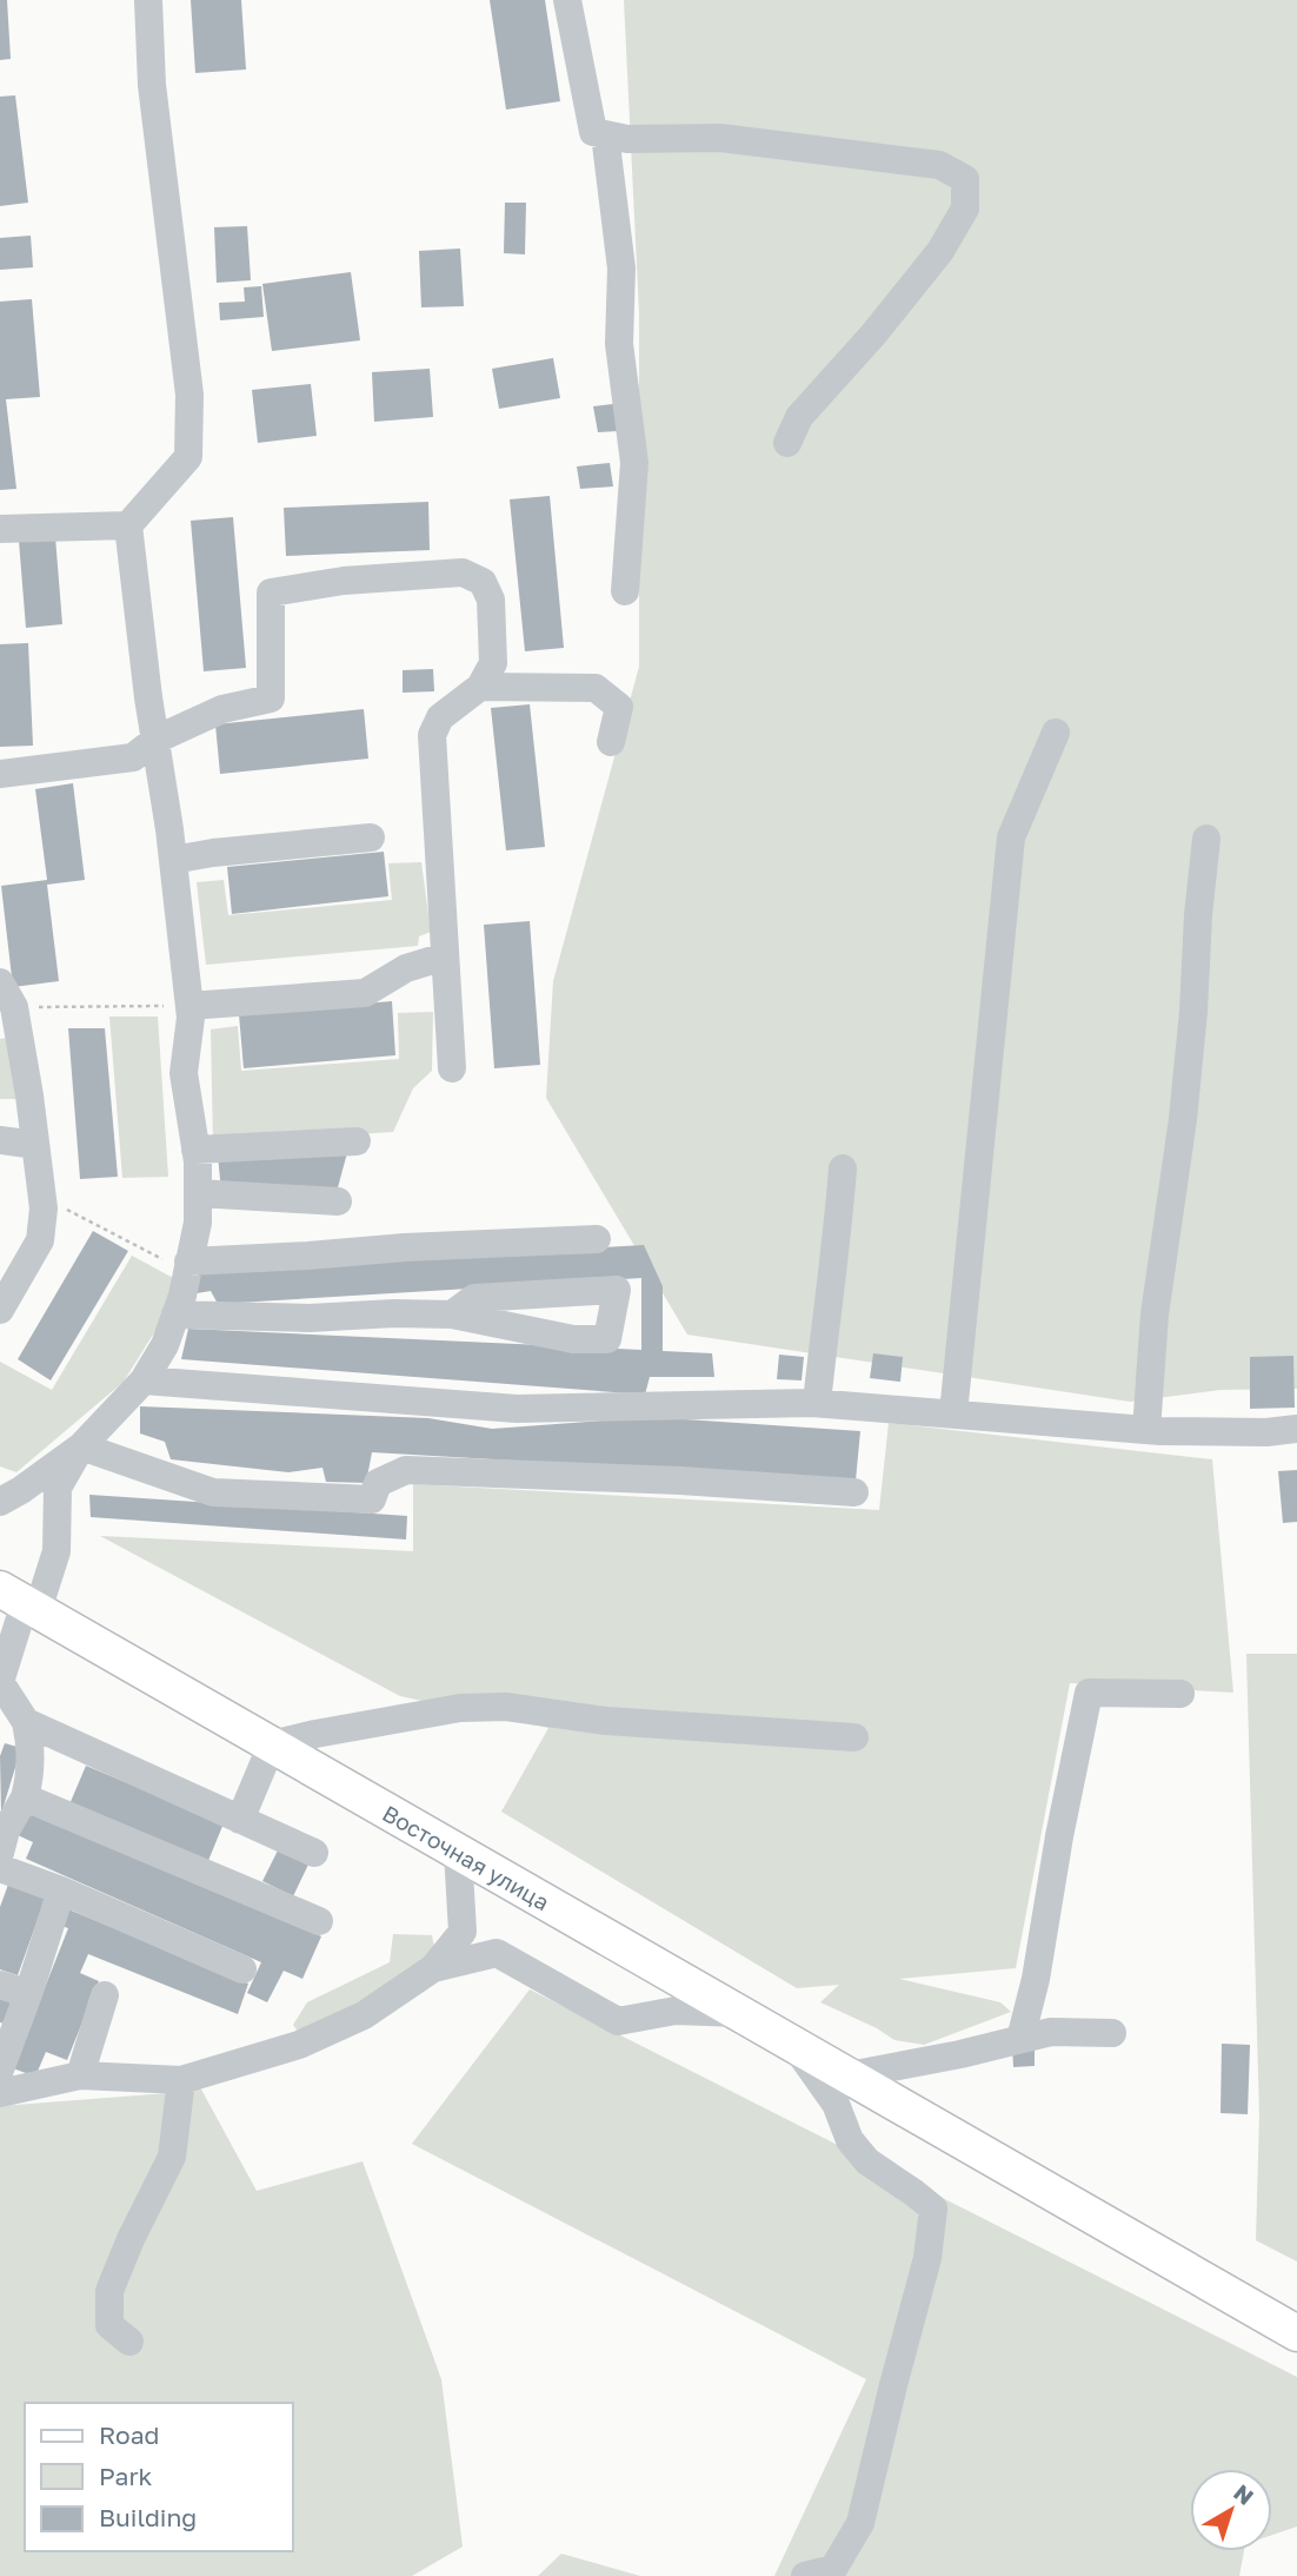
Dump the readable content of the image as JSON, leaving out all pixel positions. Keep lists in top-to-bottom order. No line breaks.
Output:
{"streets":{"main road":["Восточная улица"]},"legend":["Road","Park","Building"],"north":"top right"}
